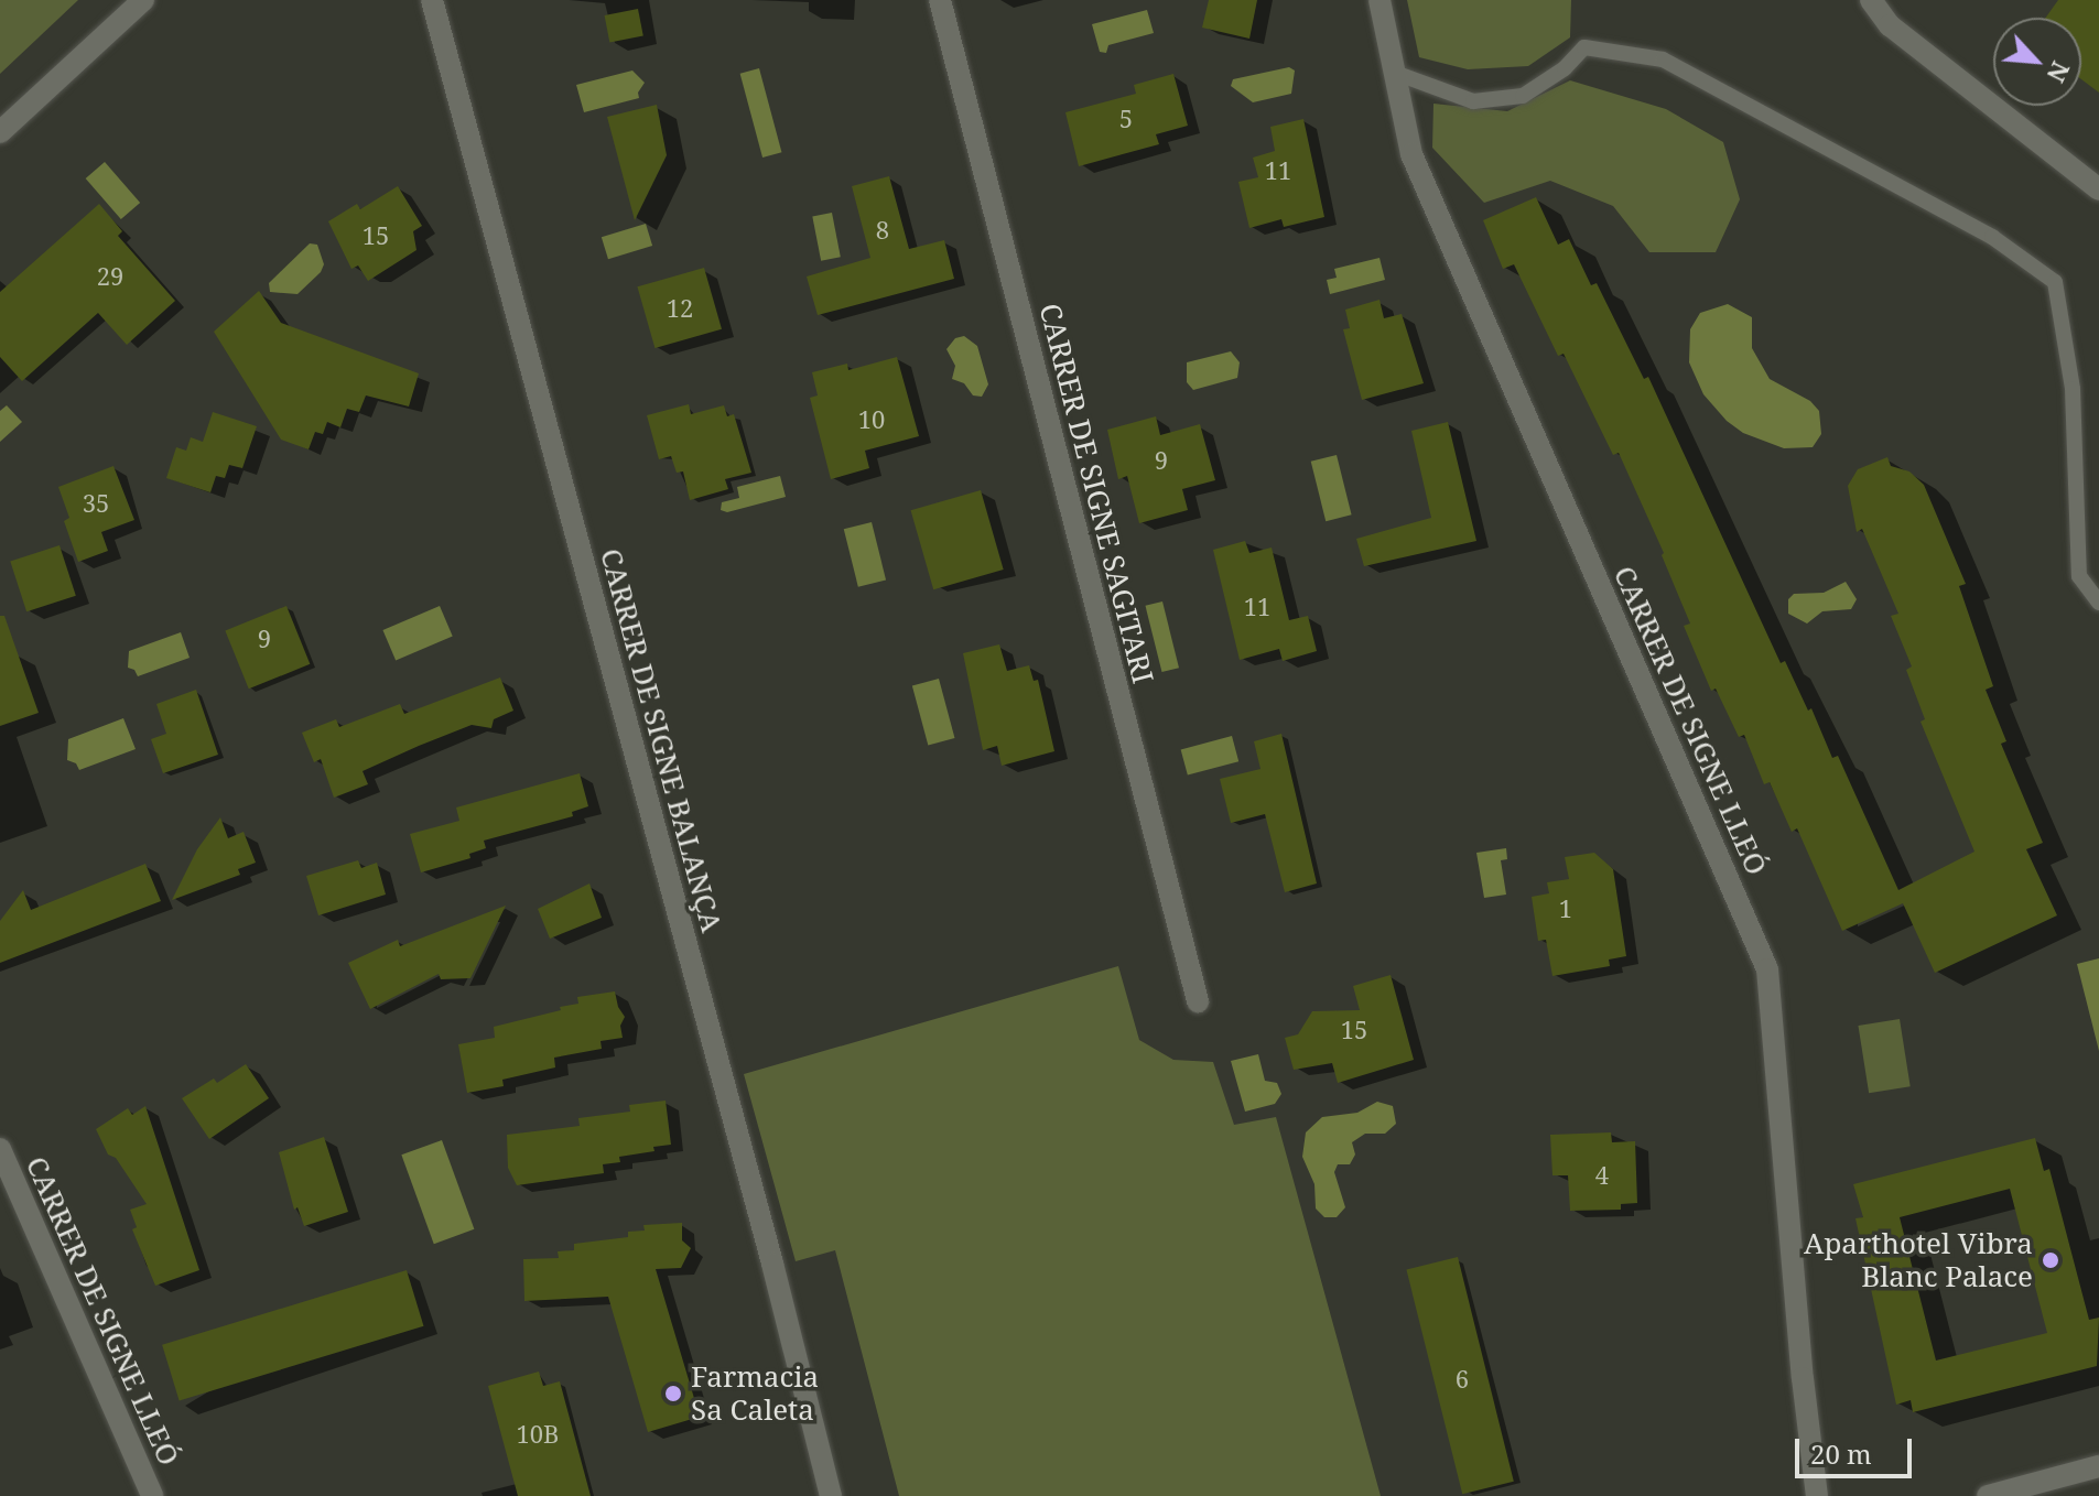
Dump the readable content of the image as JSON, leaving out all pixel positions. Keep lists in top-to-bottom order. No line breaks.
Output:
{"streets":{"street":["CARRER DE SIGNE SAGITARI","CARRER DE SIGNE LLEÓ","CARRER DE SIGNE BALANÇA"]},"places":["Aparthotel Vibra Blanc Palace","Farmacia Sa Caleta"],"house_numbers":["5","11","8","15","29","12","10","9","35","11","9","1","15","4","6","10B"],"scale_bar":"20 m","north":"bottom right"}
